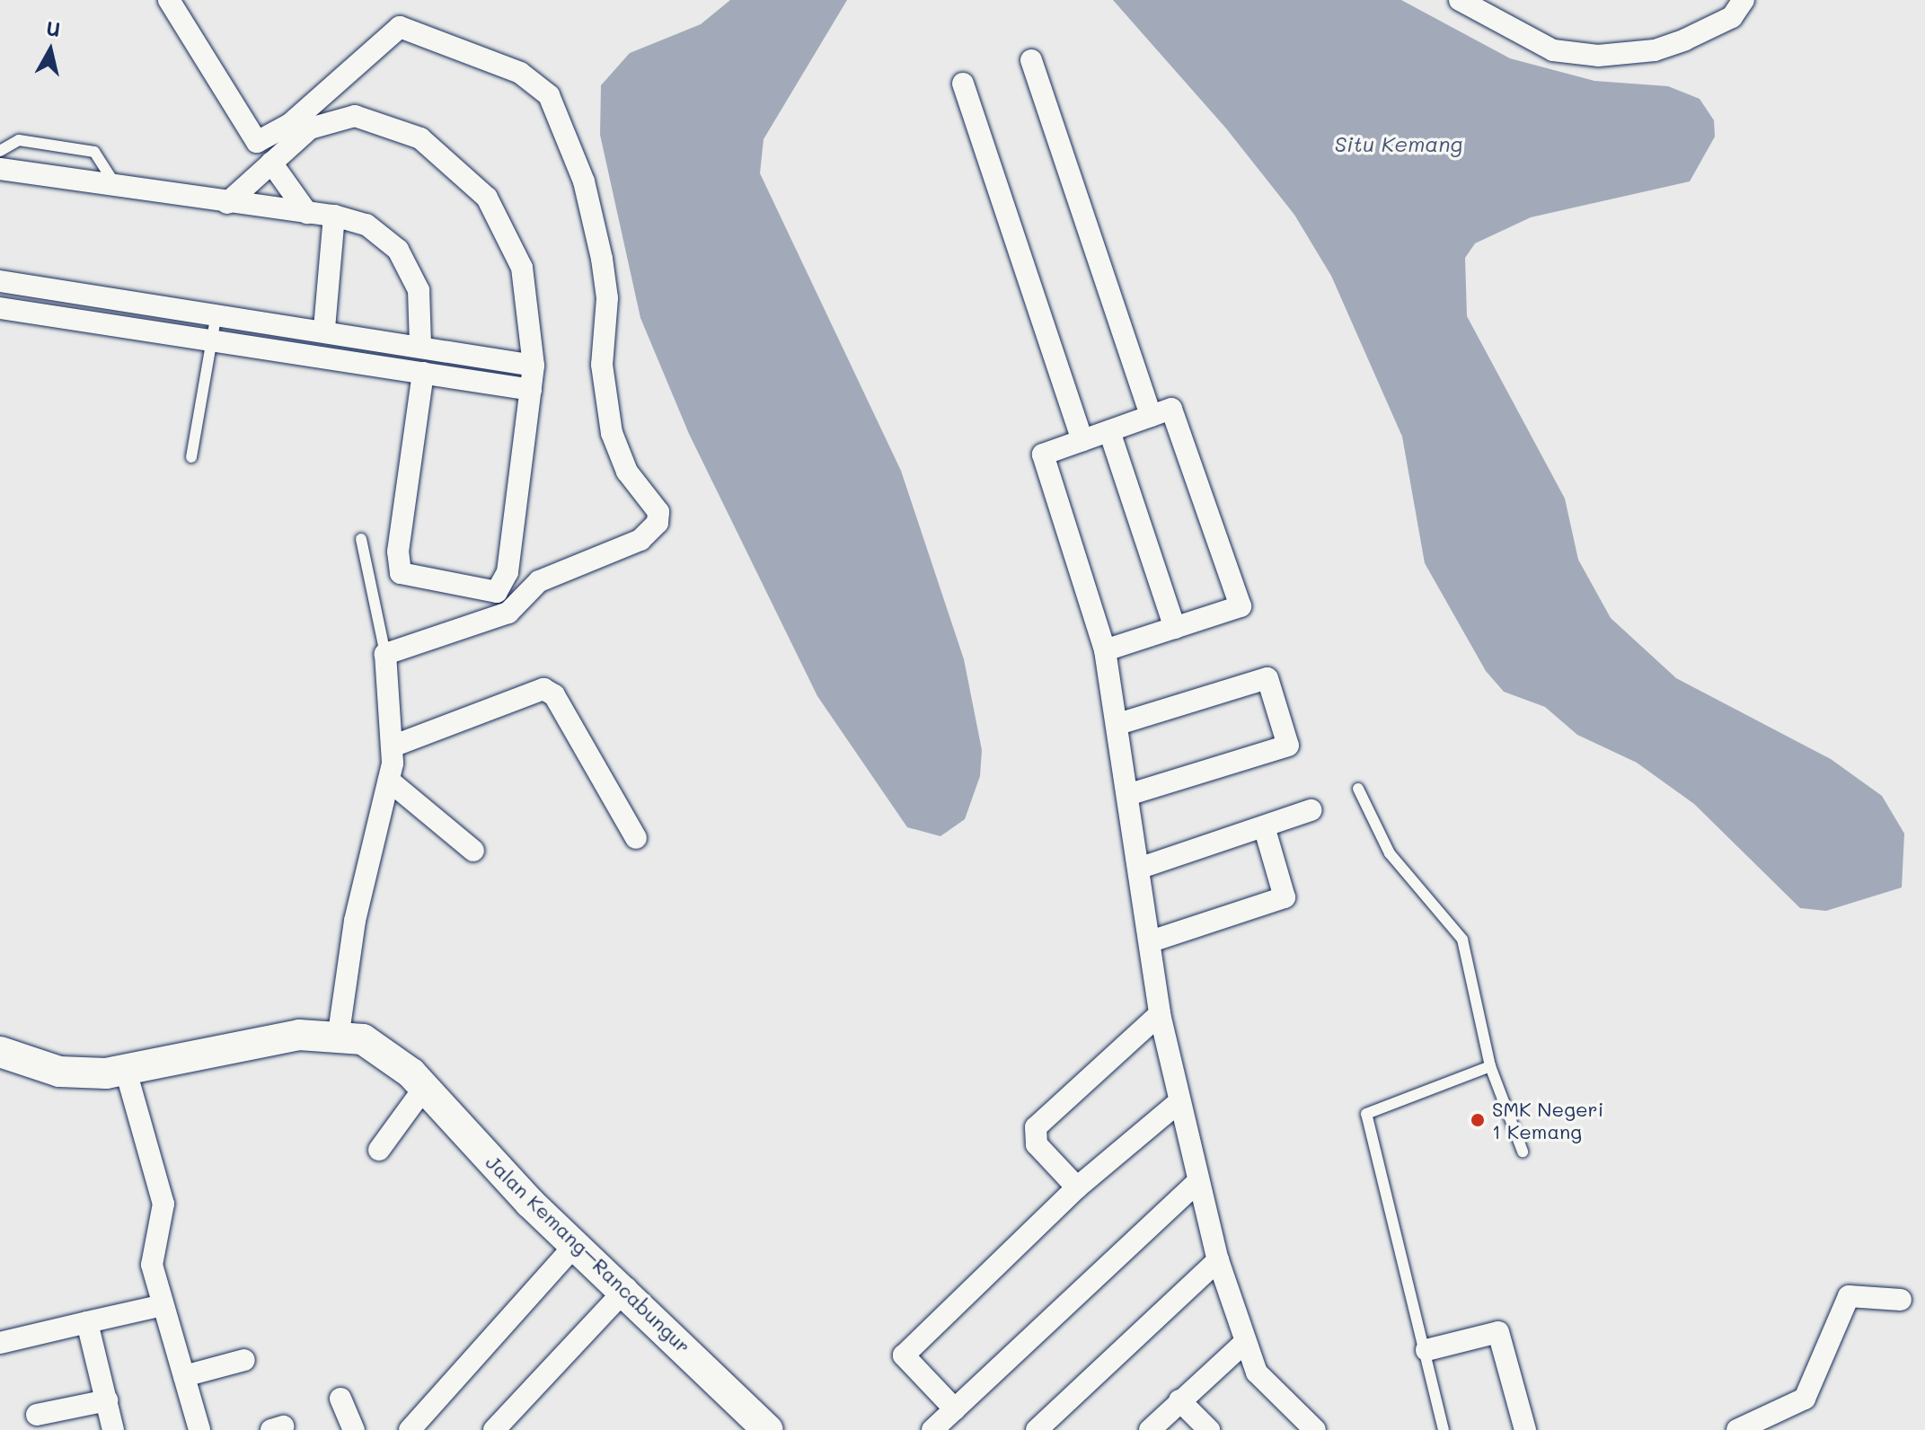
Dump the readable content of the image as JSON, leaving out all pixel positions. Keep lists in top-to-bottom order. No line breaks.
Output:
{"streets":{"street":["Jalan Kemang–Rancabungur"]},"water":["Situ Kemang"],"places":["SMK Negeri 1 Kemang"],"north":"top"}
